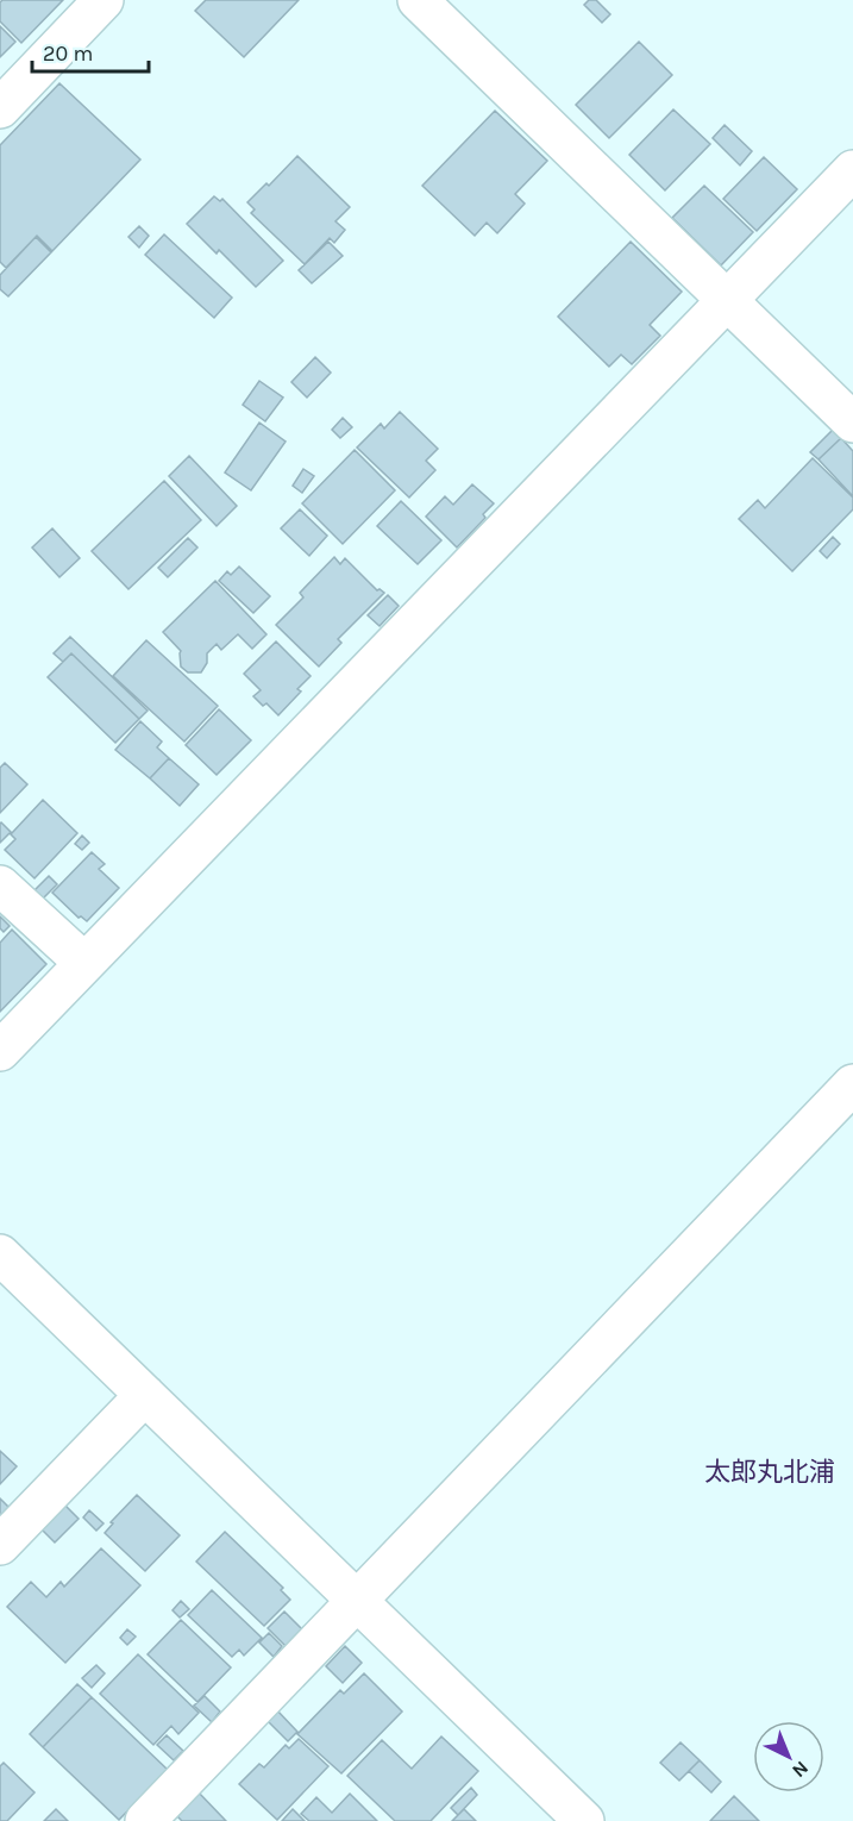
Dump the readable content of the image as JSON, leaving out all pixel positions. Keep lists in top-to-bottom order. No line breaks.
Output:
{"districts":["太郎丸北浦"],"scale_bar":"20 m","north":"bottom right"}
